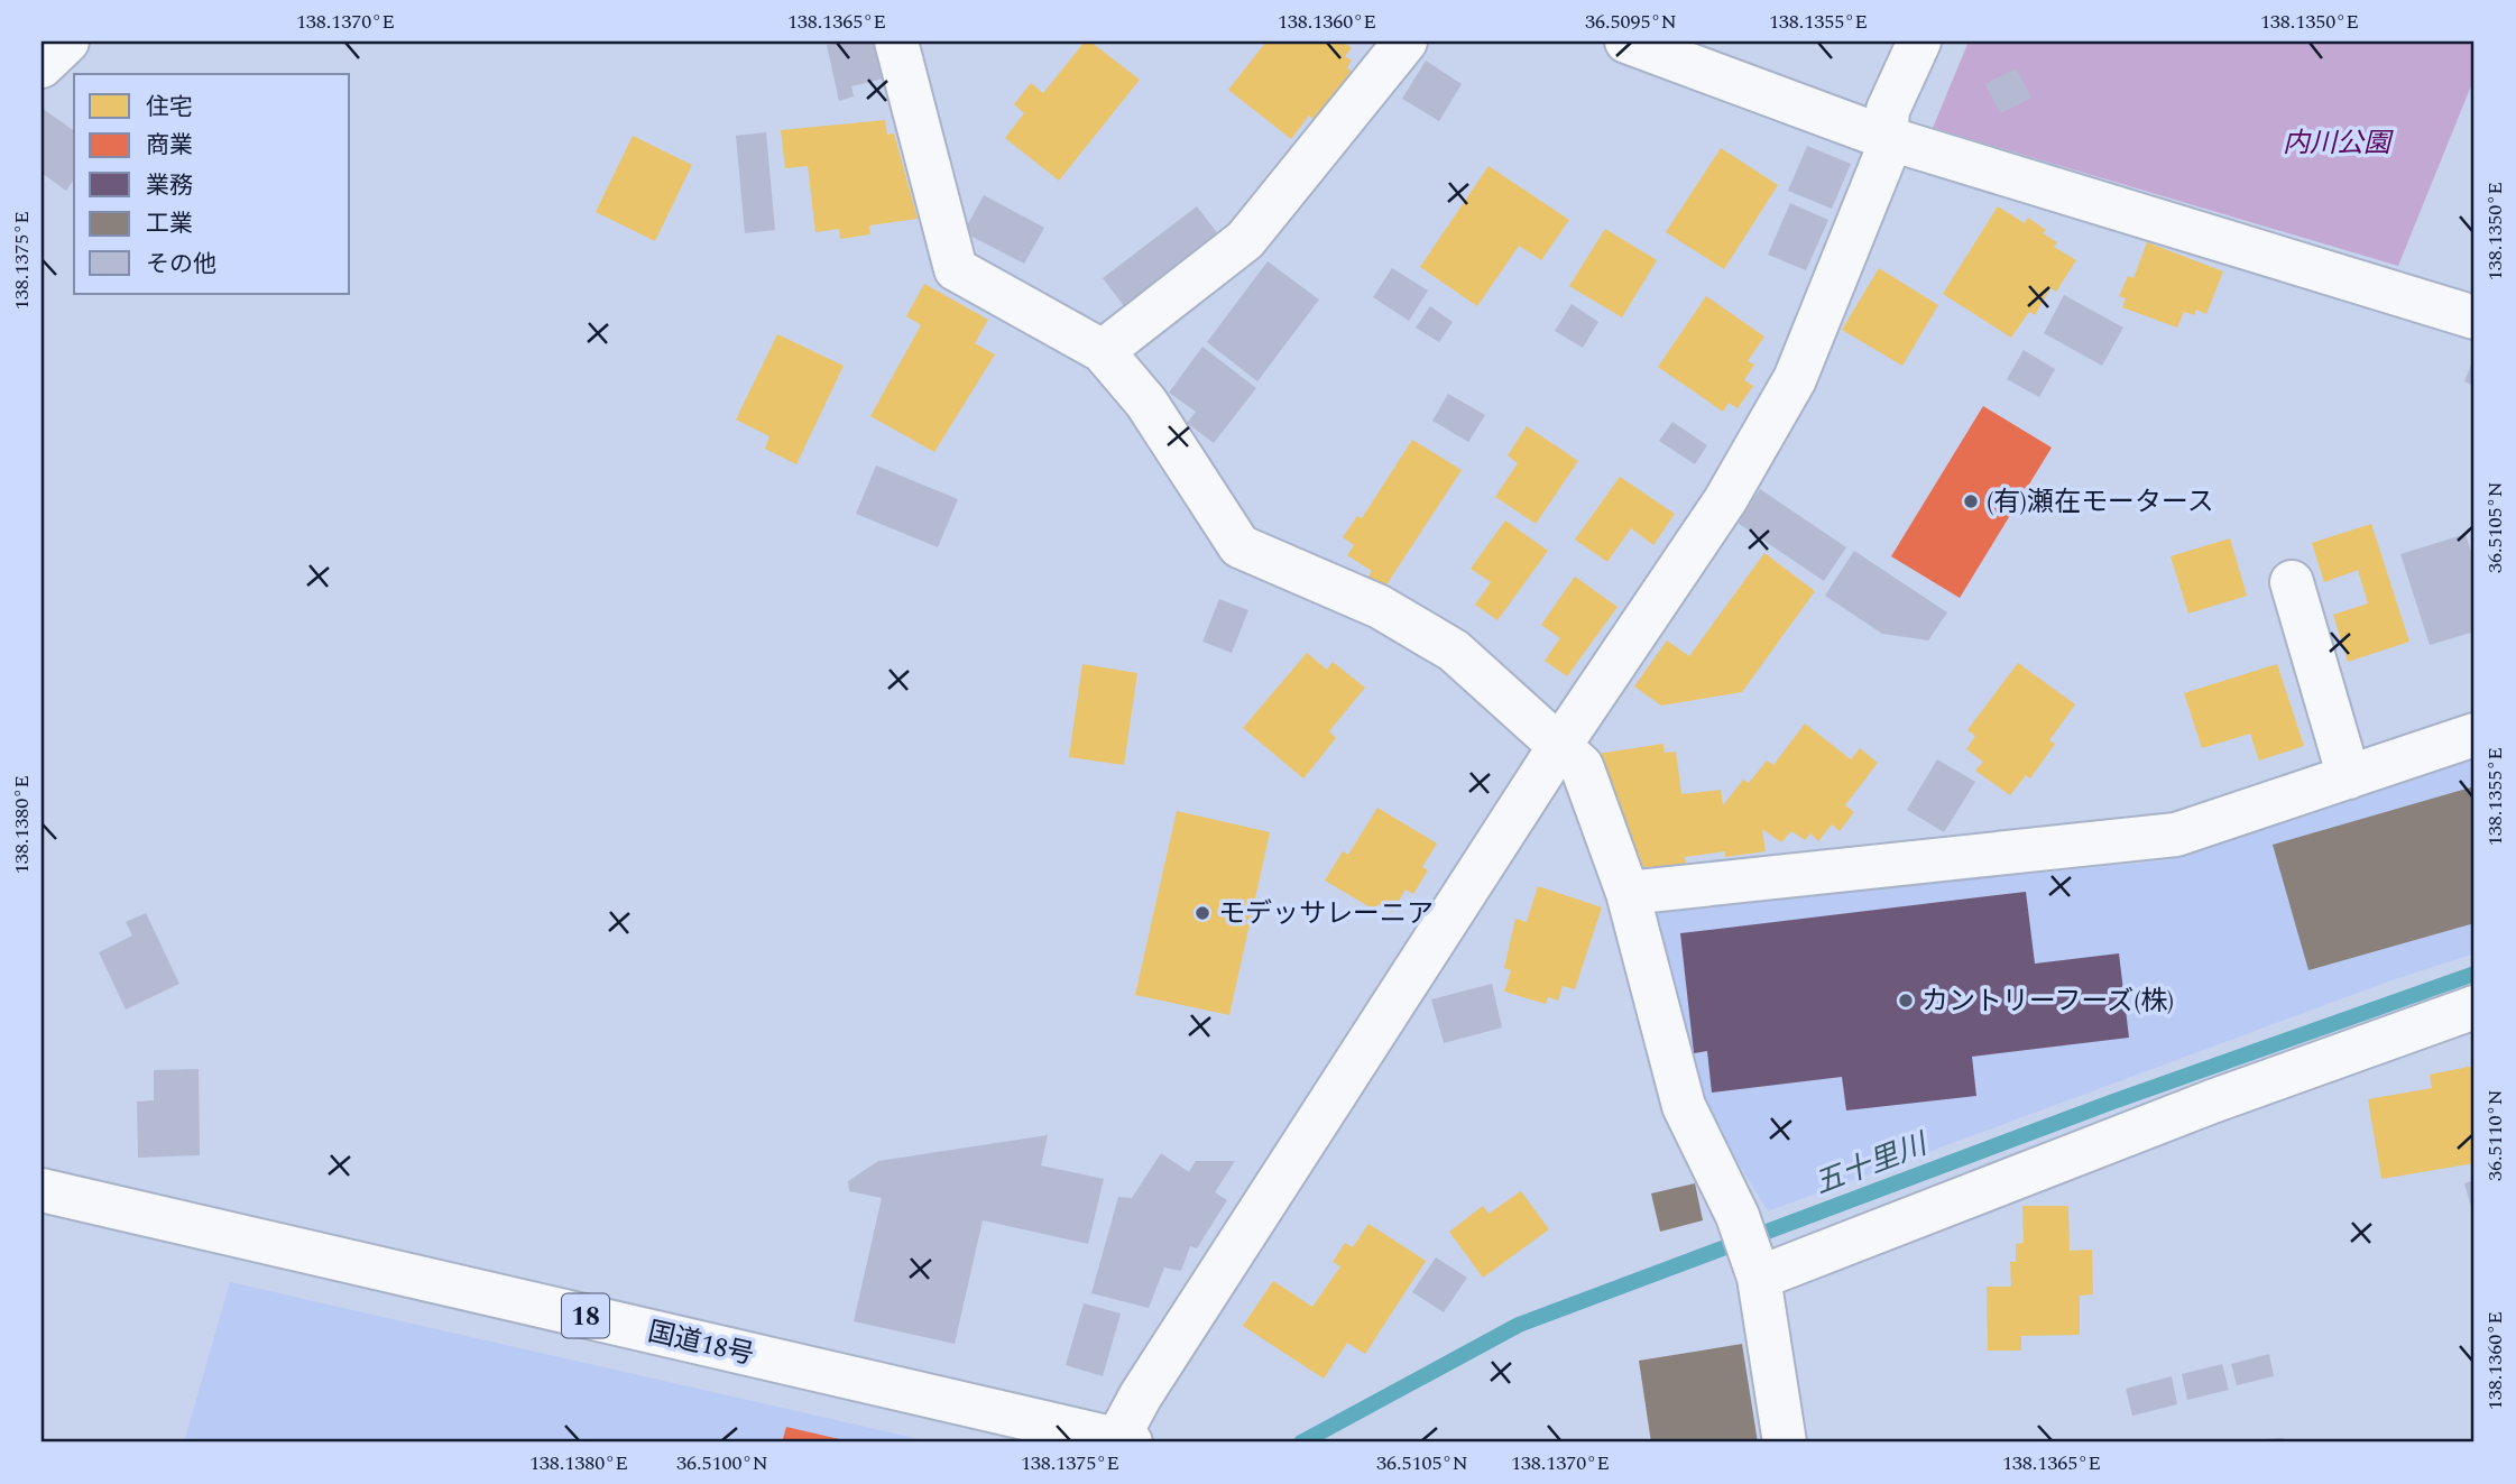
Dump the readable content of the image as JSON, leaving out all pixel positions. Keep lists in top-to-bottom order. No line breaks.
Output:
{"streets":{"main road":["18","国道18号"]},"water":["五十里川"],"parks":["内川公園"],"places":["(有)瀬在モータース","モデッサレーニア","カントリーフーズ(株)"],"legend":["住宅","商業","業務","工業","その他"],"coordinates":["138.1370°E","138.1365°E","138.1360°E","36.5095°N","138.1355°E","138.1350°E","138.1375°E","36.5105°N","138.1380°E","36.5110°N","36.5100°N"]}
